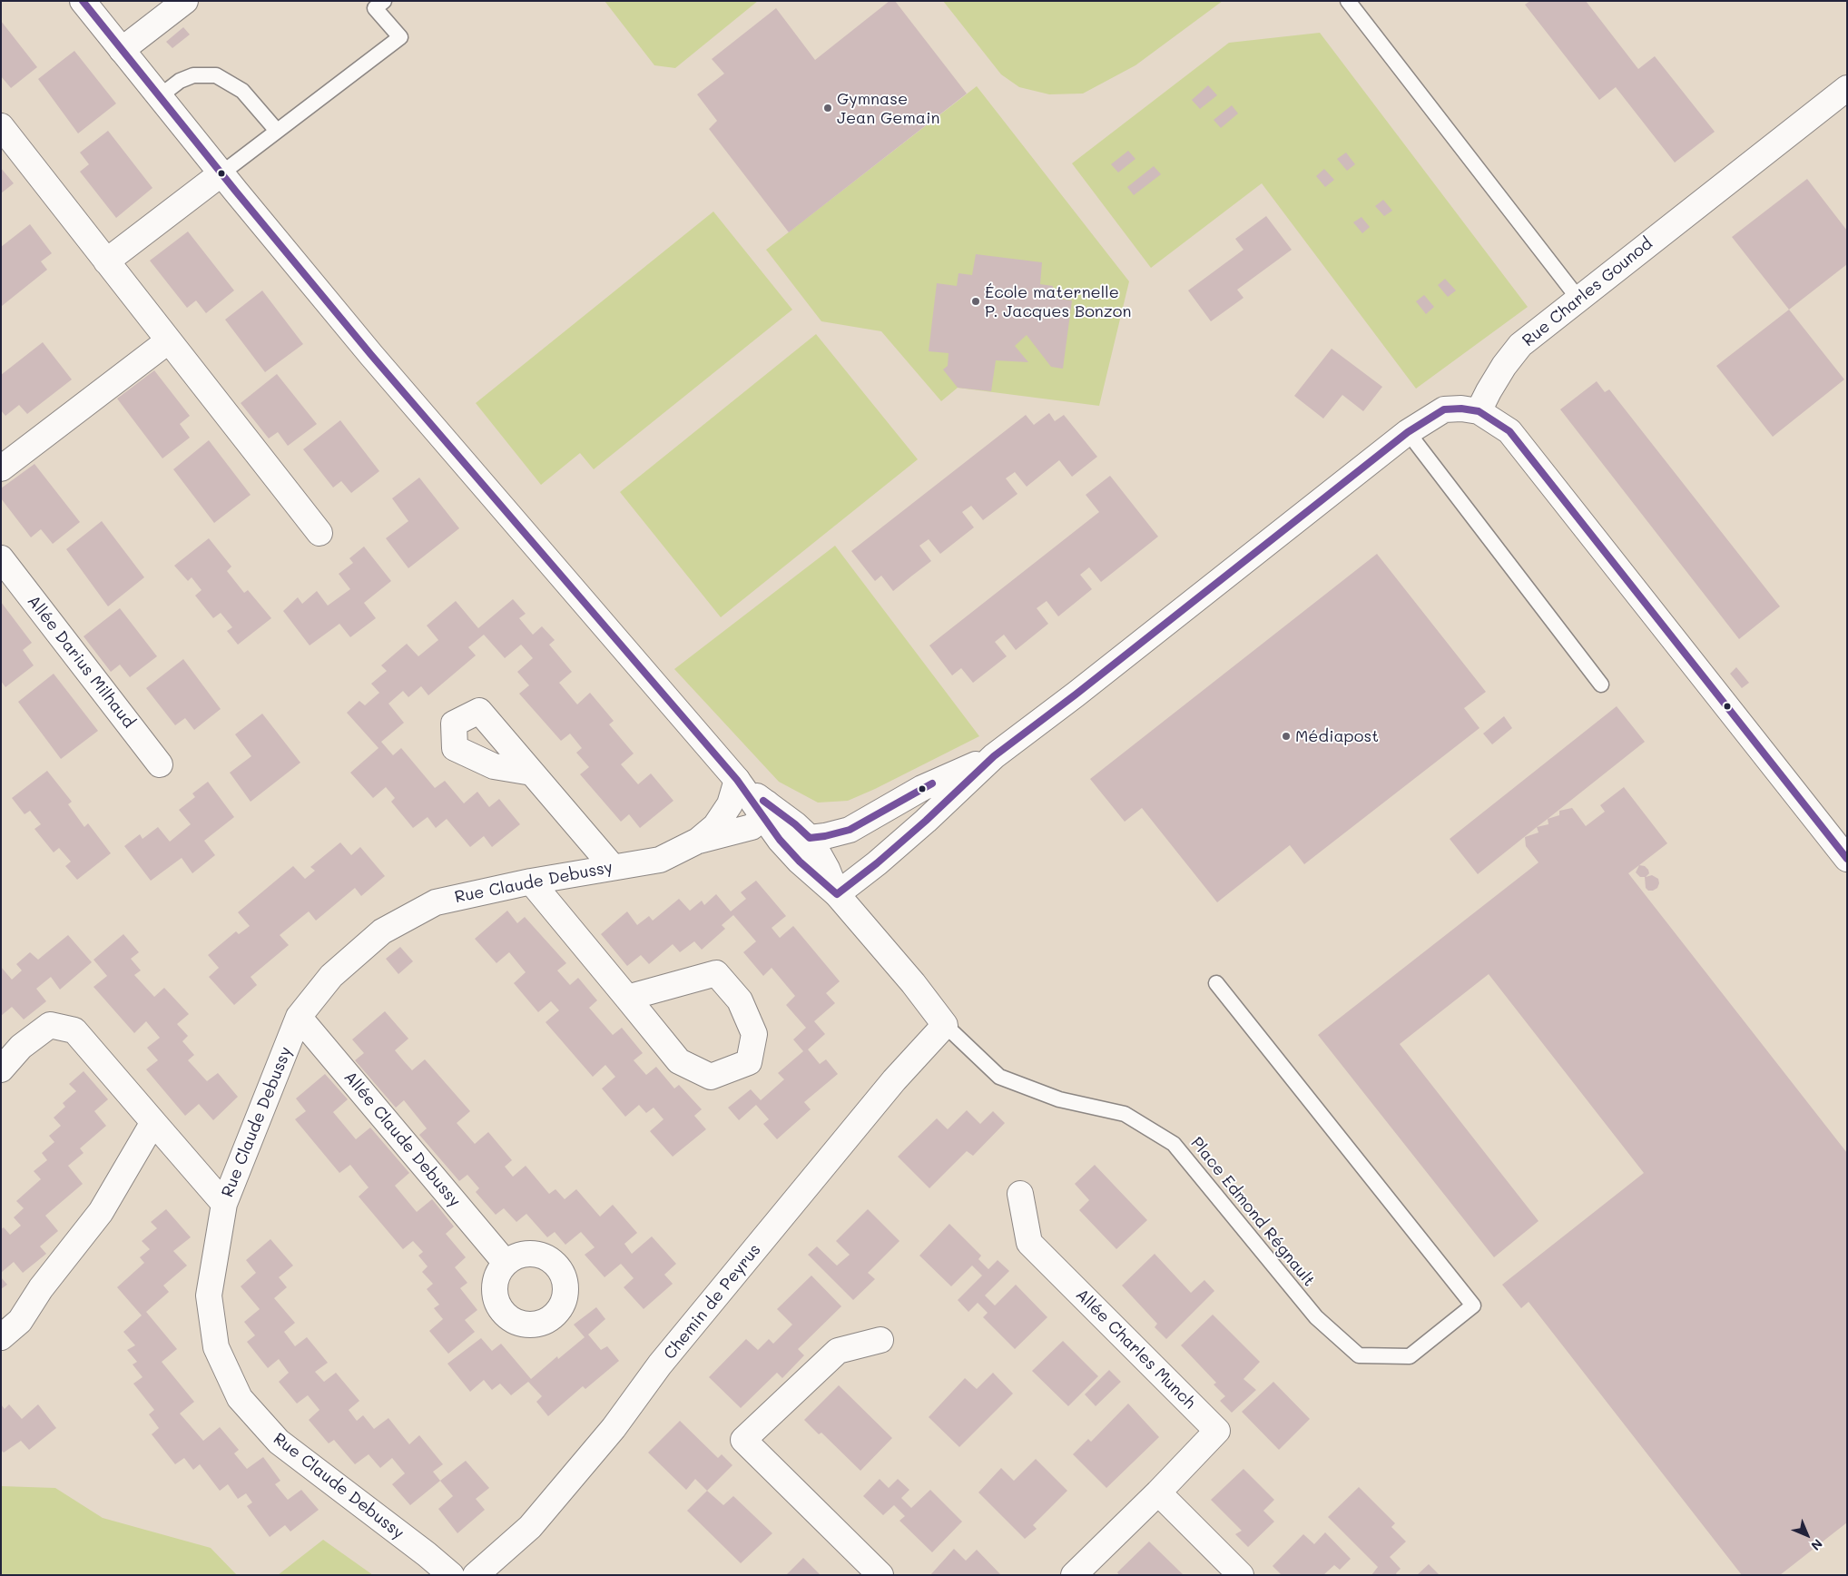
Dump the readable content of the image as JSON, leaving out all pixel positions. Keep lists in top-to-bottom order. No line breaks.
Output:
{"streets":{"street":["Rue Charles Gounod","Allée Darius Milhaud","Rue Claude Debussy","Allée Claude Debussy","Chemin de Peyrus","Allée Charles Munch"],"lane":["Place Edmond Régnault"]},"crossings":[["Rue Claude Debussy","Allée Claude Debussy"],["Place Edmond Régnault","Chemin de Peyrus"]],"places":["Gymnase Jean Gemain","École maternelle P. Jacques Bonzon","Médiapost"],"north":"bottom right"}
